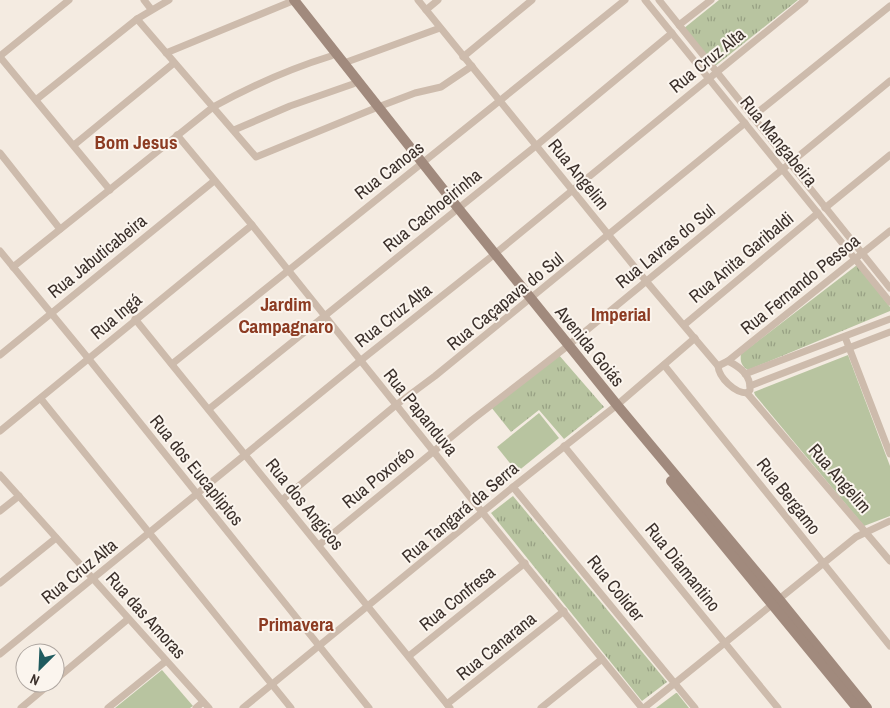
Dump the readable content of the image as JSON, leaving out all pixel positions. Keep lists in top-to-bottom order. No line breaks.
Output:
{"streets":{"street":["Rua Cruz Alta","Rua Mangabeira","Rua Canoas","Rua Angelim","Rua Cachoeirinha","Rua Lavras do Sul","Rua Jabuticabeira","Rua Anita Garibaldi","Rua Fernando Pessoa","Rua Caçapava do Sul","Rua Ingá","Avenida Goiás","Rua Papanduva","Rua dos Eucapliptos","Rua Poxoréo","Rua Bergamo","Rua dos Angicos","Rua Tangará da Serra","Rua Diamantino","Rua Colider","Rua Confresa","Rua das Amoras","Rua Canarana"]},"crossings":[["Rua Cruz Alta","Rua Mangabeira"],["Rua Cruz Alta","Rua Angelim"],["Rua Cruz Alta","Avenida Goiás"],["Rua Cruz Alta","Rua Papanduva"],["Rua Cruz Alta","Rua dos Eucapliptos"],["Rua Cruz Alta","Rua dos Angicos"],["Rua Cruz Alta","Rua das Amoras"],["Rua Mangabeira","Rua Cachoeirinha"],["Rua Mangabeira","Rua Lavras do Sul"],["Rua Mangabeira","Rua Anita Garibaldi"],["Rua Mangabeira","Rua Fernando Pessoa"],["Rua Mangabeira","Rua Caçapava do Sul"],["Rua Canoas","Rua Angelim"],["Rua Canoas","Avenida Goiás"],["Rua Canoas","Rua Papanduva"],["Rua Canoas","Rua dos Angicos"],["Rua Angelim","Rua Cachoeirinha"],["Rua Angelim","Rua Lavras do Sul"],["Rua Angelim","Rua Anita Garibaldi"],["Rua Angelim","Rua Fernando Pessoa"],["Rua Angelim","Rua Caçapava do Sul"],["Rua Angelim","Rua Tangará da Serra"],["Rua Cachoeirinha","Avenida Goiás"],["Rua Cachoeirinha","Rua Papanduva"],["Rua Cachoeirinha","Rua dos Angicos"],["Rua Lavras do Sul","Avenida Goiás"],["Rua Lavras do Sul","Rua Papanduva"],["Rua Lavras do Sul","Rua Poxoréo"],["Rua Jabuticabeira","Rua Papanduva"],["Rua Jabuticabeira","Rua dos Eucapliptos"],["Rua Caçapava do Sul","Avenida Goiás"],["Rua Caçapava do Sul","Rua Papanduva"],["Rua Caçapava do Sul","Rua dos Angicos"],["Rua Ingá","Rua Papanduva"],["Rua Ingá","Rua dos Eucapliptos"],["Rua Ingá","Rua dos Angicos"],["Avenida Goiás","Rua Tangará da Serra"],["Rua Papanduva","Rua Poxoréo"],["Rua Papanduva","Rua Tangará da Serra"],["Rua Papanduva","Rua Confresa"],["Rua Papanduva","Rua Canarana"],["Rua dos Eucapliptos","Rua Tangará da Serra"],["Rua Poxoréo","Rua dos Angicos"],["Rua Bergamo","Rua Tangará da Serra"],["Rua dos Angicos","Rua Tangará da Serra"],["Rua dos Angicos","Rua Confresa"],["Rua dos Angicos","Rua Canarana"],["Rua Tangará da Serra","Rua Diamantino"],["Rua Tangará da Serra","Rua Colider"]],"districts":["Bom Jesus","Jardim Campagnaro","Imperial","Primavera"],"north":"bottom left"}
